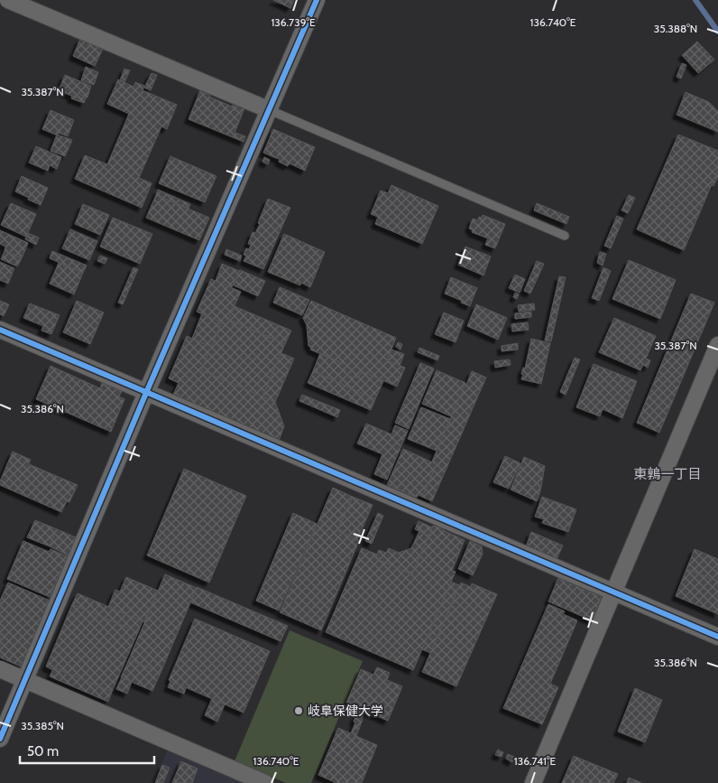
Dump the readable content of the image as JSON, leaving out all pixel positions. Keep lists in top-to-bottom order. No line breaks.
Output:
{"districts":["東鶉一丁目"],"places":["岐阜保健大学"],"scale_bar":"50 m","coordinates":["136.739°E","136.740°E","35.388°N","35.387°N","35.386°N","35.385°N","136.741°E"]}
